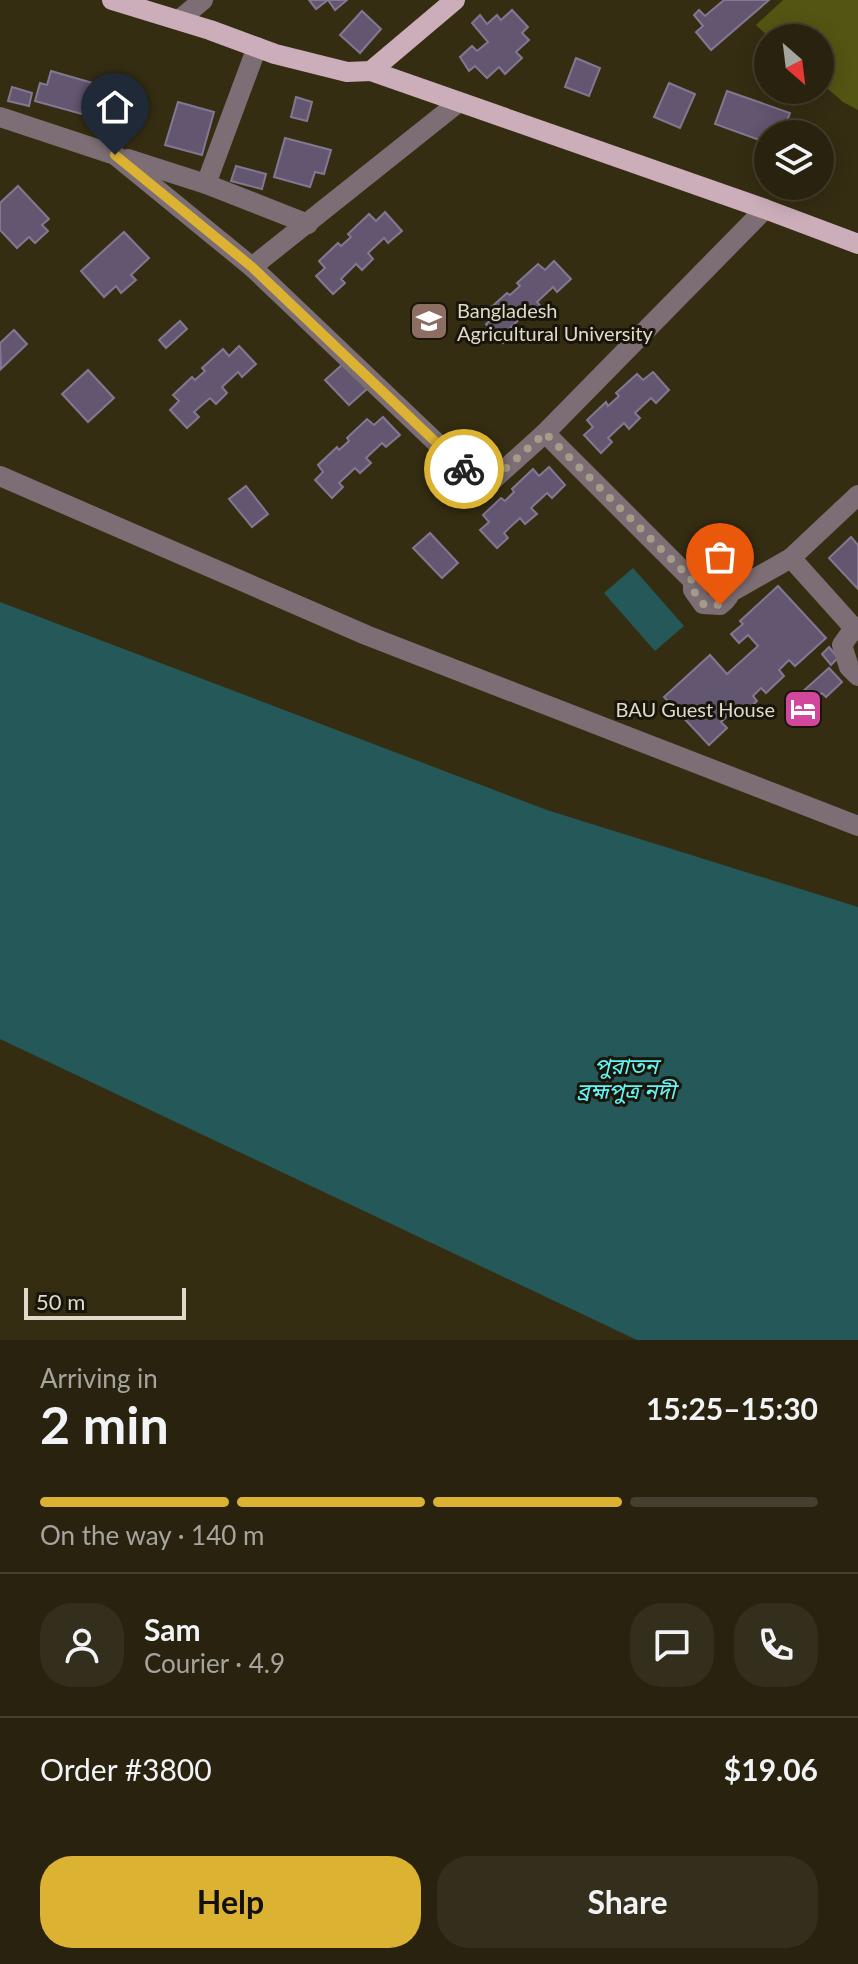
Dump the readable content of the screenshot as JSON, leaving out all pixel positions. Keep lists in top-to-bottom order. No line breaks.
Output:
{"water":["পুরাতন ব্রহ্মপুত্র নদী"],"places":{"school or university":["Bangladesh Agricultural University"],"hotel":["BAU Guest House"]},"scale_bar":"50 m","north":"bottom right","page":{"scale":"50 m","heading":["2 min","Arriving in","15:25–15:30"],"panel":["Sam","Courier · 4.9","Order #3800","$19.06"],"bar":"On the way · 140 m","buttons":["Help","Share"]}}
